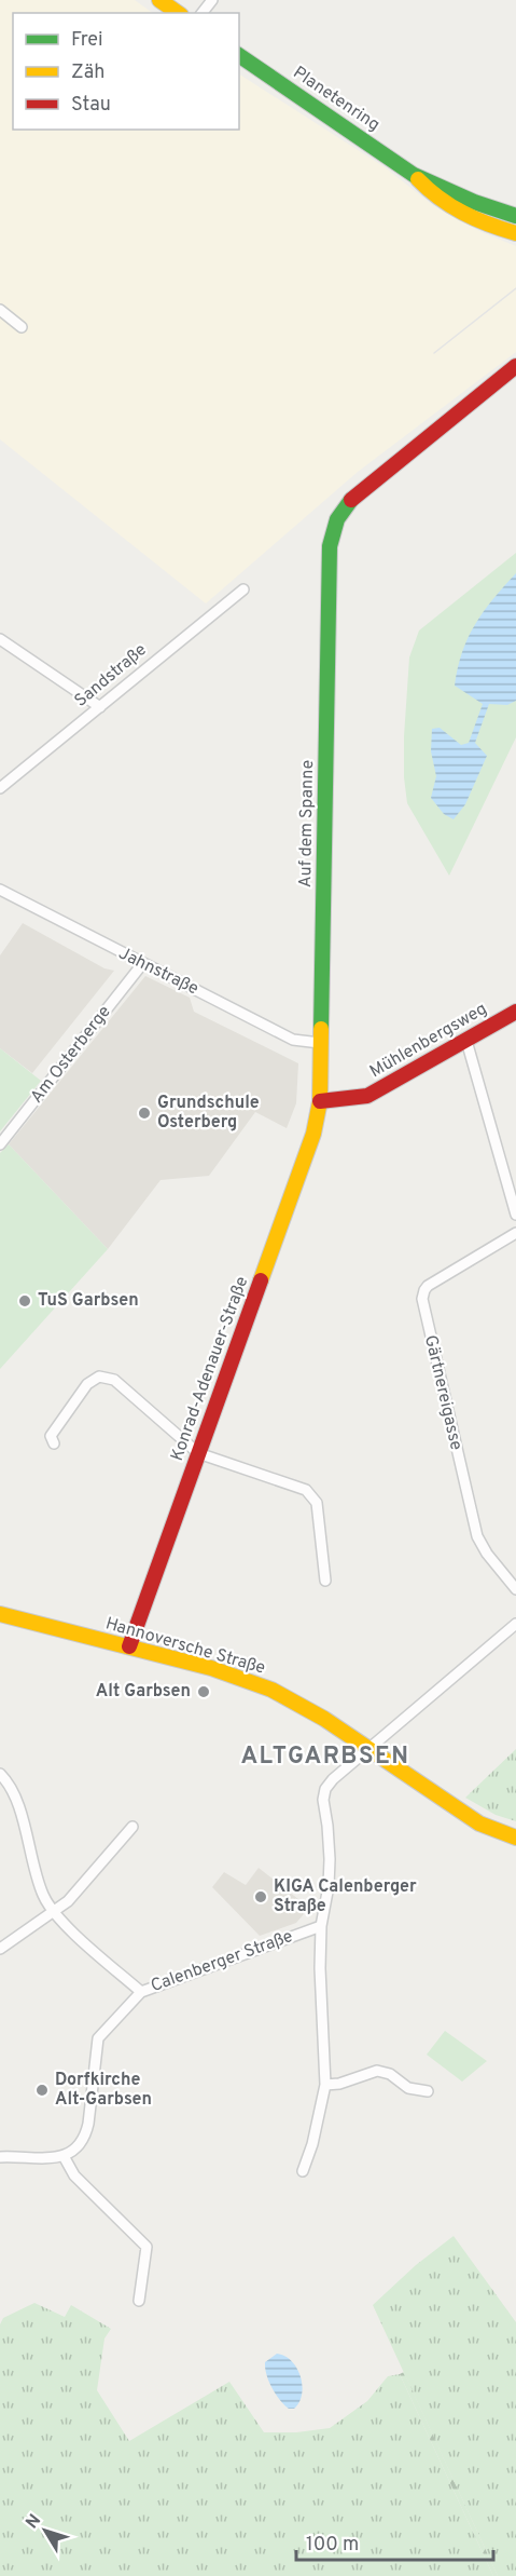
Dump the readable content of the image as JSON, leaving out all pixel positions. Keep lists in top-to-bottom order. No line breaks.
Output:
{"streets":{"street":["Planetenring","Sandstraße","Auf dem Spanne","Jahnstraße","Mühlenbergsweg","Am Osterberge","Konrad-Adenauer-Straße","Gärtnereigasse","Hannoversche Straße","Calenberger Straße"]},"crossings":[["Auf dem Spanne","Jahnstraße"],["Auf dem Spanne","Mühlenbergsweg"],["Auf dem Spanne","Konrad-Adenauer-Straße"],["Jahnstraße","Am Osterberge"],["Mühlenbergsweg","Konrad-Adenauer-Straße"],["Konrad-Adenauer-Straße","Hannoversche Straße"]],"districts":["ALTGARBSEN"],"places":["Grundschule Osterberg","TuS Garbsen","Alt Garbsen","KIGA Calenberger Straße","Dorfkirche Alt-Garbsen"],"legend":["Frei","Zäh","Stau"],"scale_bar":"100 m","north":"top left"}
